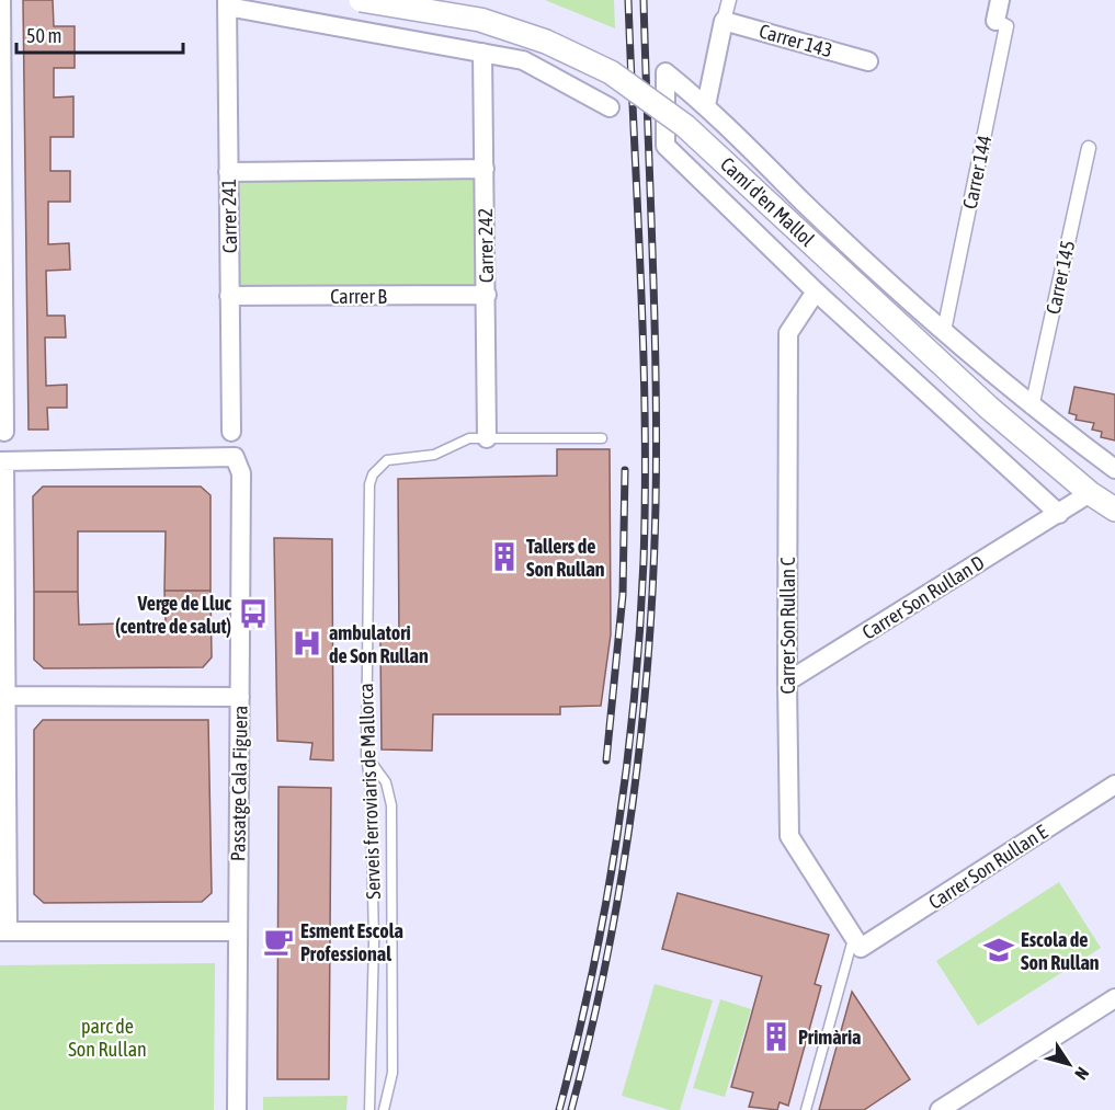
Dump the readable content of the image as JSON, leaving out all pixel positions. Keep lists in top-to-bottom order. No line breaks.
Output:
{"streets":{"street":["Carrer 143","Carrer 144","Camí d'en Mallol","Carrer 241","Carrer 242","Carrer 145","Carrer B","Carrer Son Rullan D","Carrer Son Rullan C","Passatge Cala Figuera","Carrer Son Rullan E"],"lane":["Serveis ferroviaris de Mallorca"]},"crossings":[["Camí d'en Mallol","Carrer Son Rullan D"],["Carrer 241","Carrer B"],["Carrer 242","Carrer B"],["Carrer 242","Serveis ferroviaris de Mallorca"],["Carrer Son Rullan D","Carrer Son Rullan C"],["Carrer Son Rullan C","Carrer Son Rullan E"]],"parks":["parc de Son Rullan"],"places":{"building":["Tallers de Son Rullan","Primària"],"bus stop":["Verge de Lluc (centre de salut)"],"hospital":["ambulatori de Son Rullan"],"cafe":["Esment Escola Professional"],"school or university":["Escola de Son Rullan"]},"scale_bar":"50 m","north":"bottom right"}
